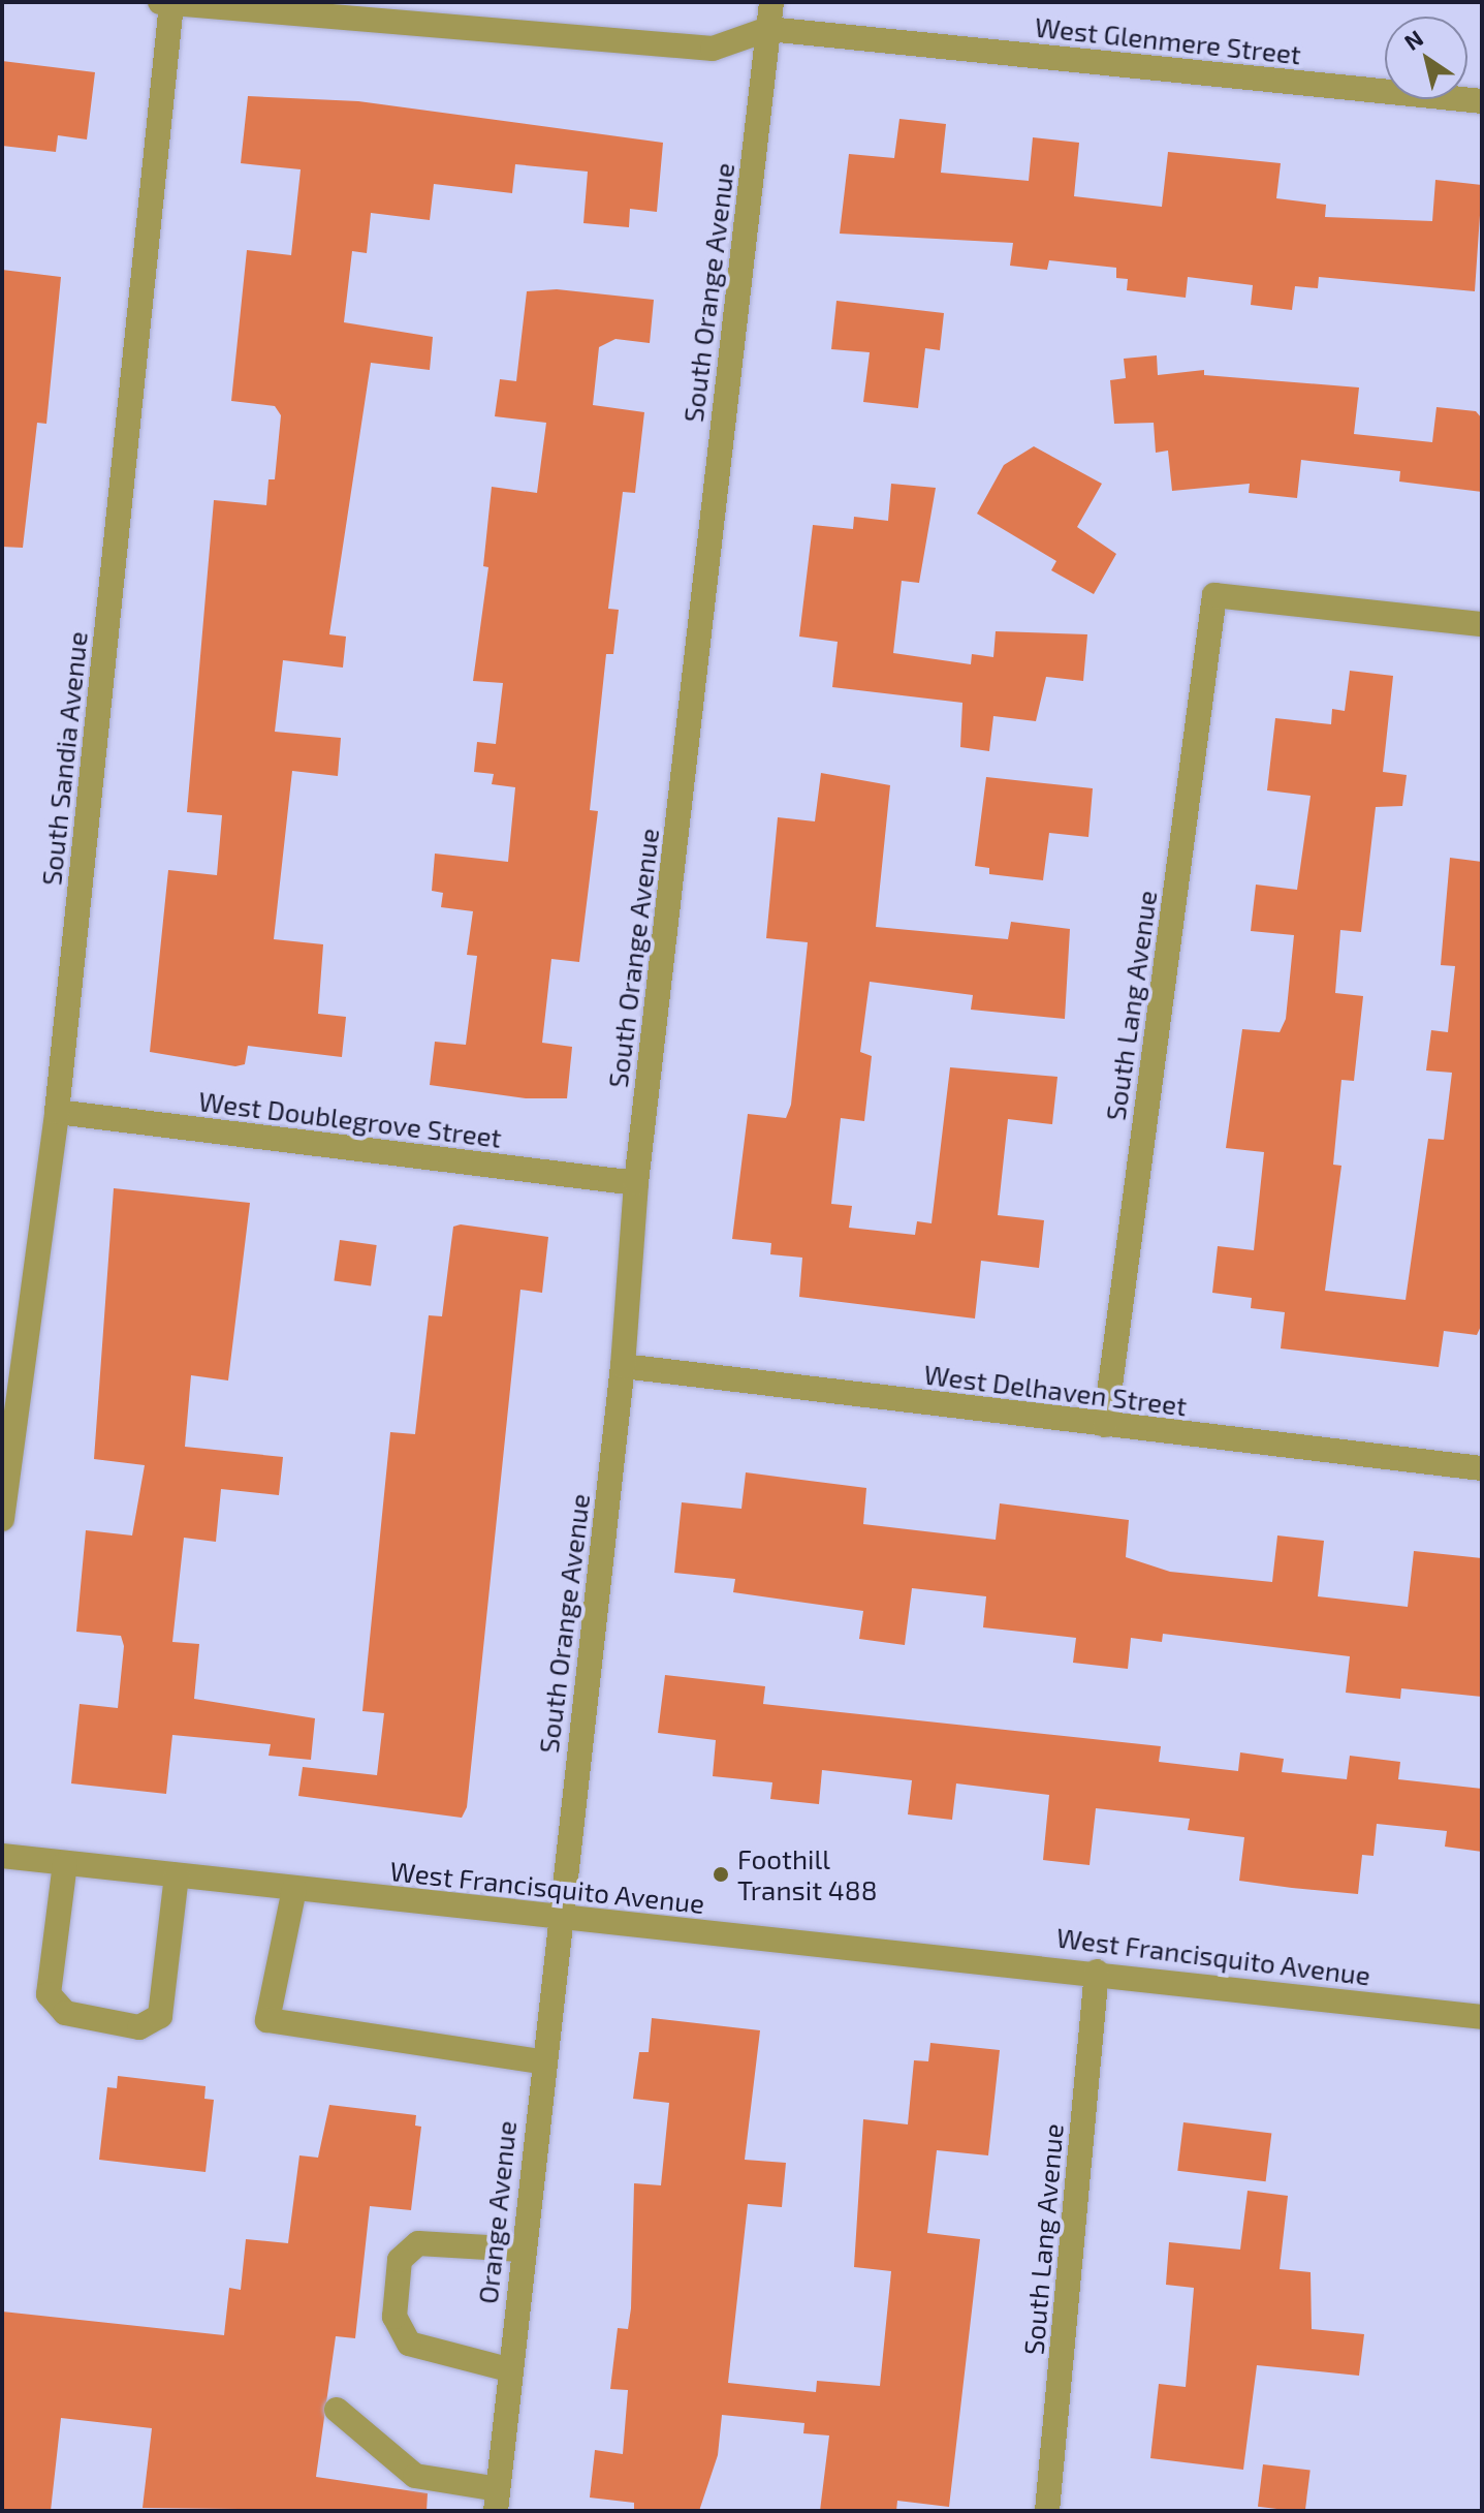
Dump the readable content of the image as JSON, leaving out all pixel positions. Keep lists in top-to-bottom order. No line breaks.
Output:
{"streets":{"street":["West Glenmere Street","South Orange Avenue","South Sandia Avenue","South Lang Avenue","West Doublegrove Street","West Delhaven Street","West Francisquito Avenue","Orange Avenue"]},"crossings":[["West Glenmere Street","South Orange Avenue"],["West Glenmere Street","South Sandia Avenue"],["South Orange Avenue","West Doublegrove Street"],["South Orange Avenue","West Delhaven Street"],["South Orange Avenue","West Francisquito Avenue"],["South Orange Avenue","Orange Avenue"],["South Sandia Avenue","West Doublegrove Street"],["South Lang Avenue","West Delhaven Street"],["South Lang Avenue","West Francisquito Avenue"],["West Francisquito Avenue","Orange Avenue"]],"places":["Foothill Transit 488"],"north":"top left"}
